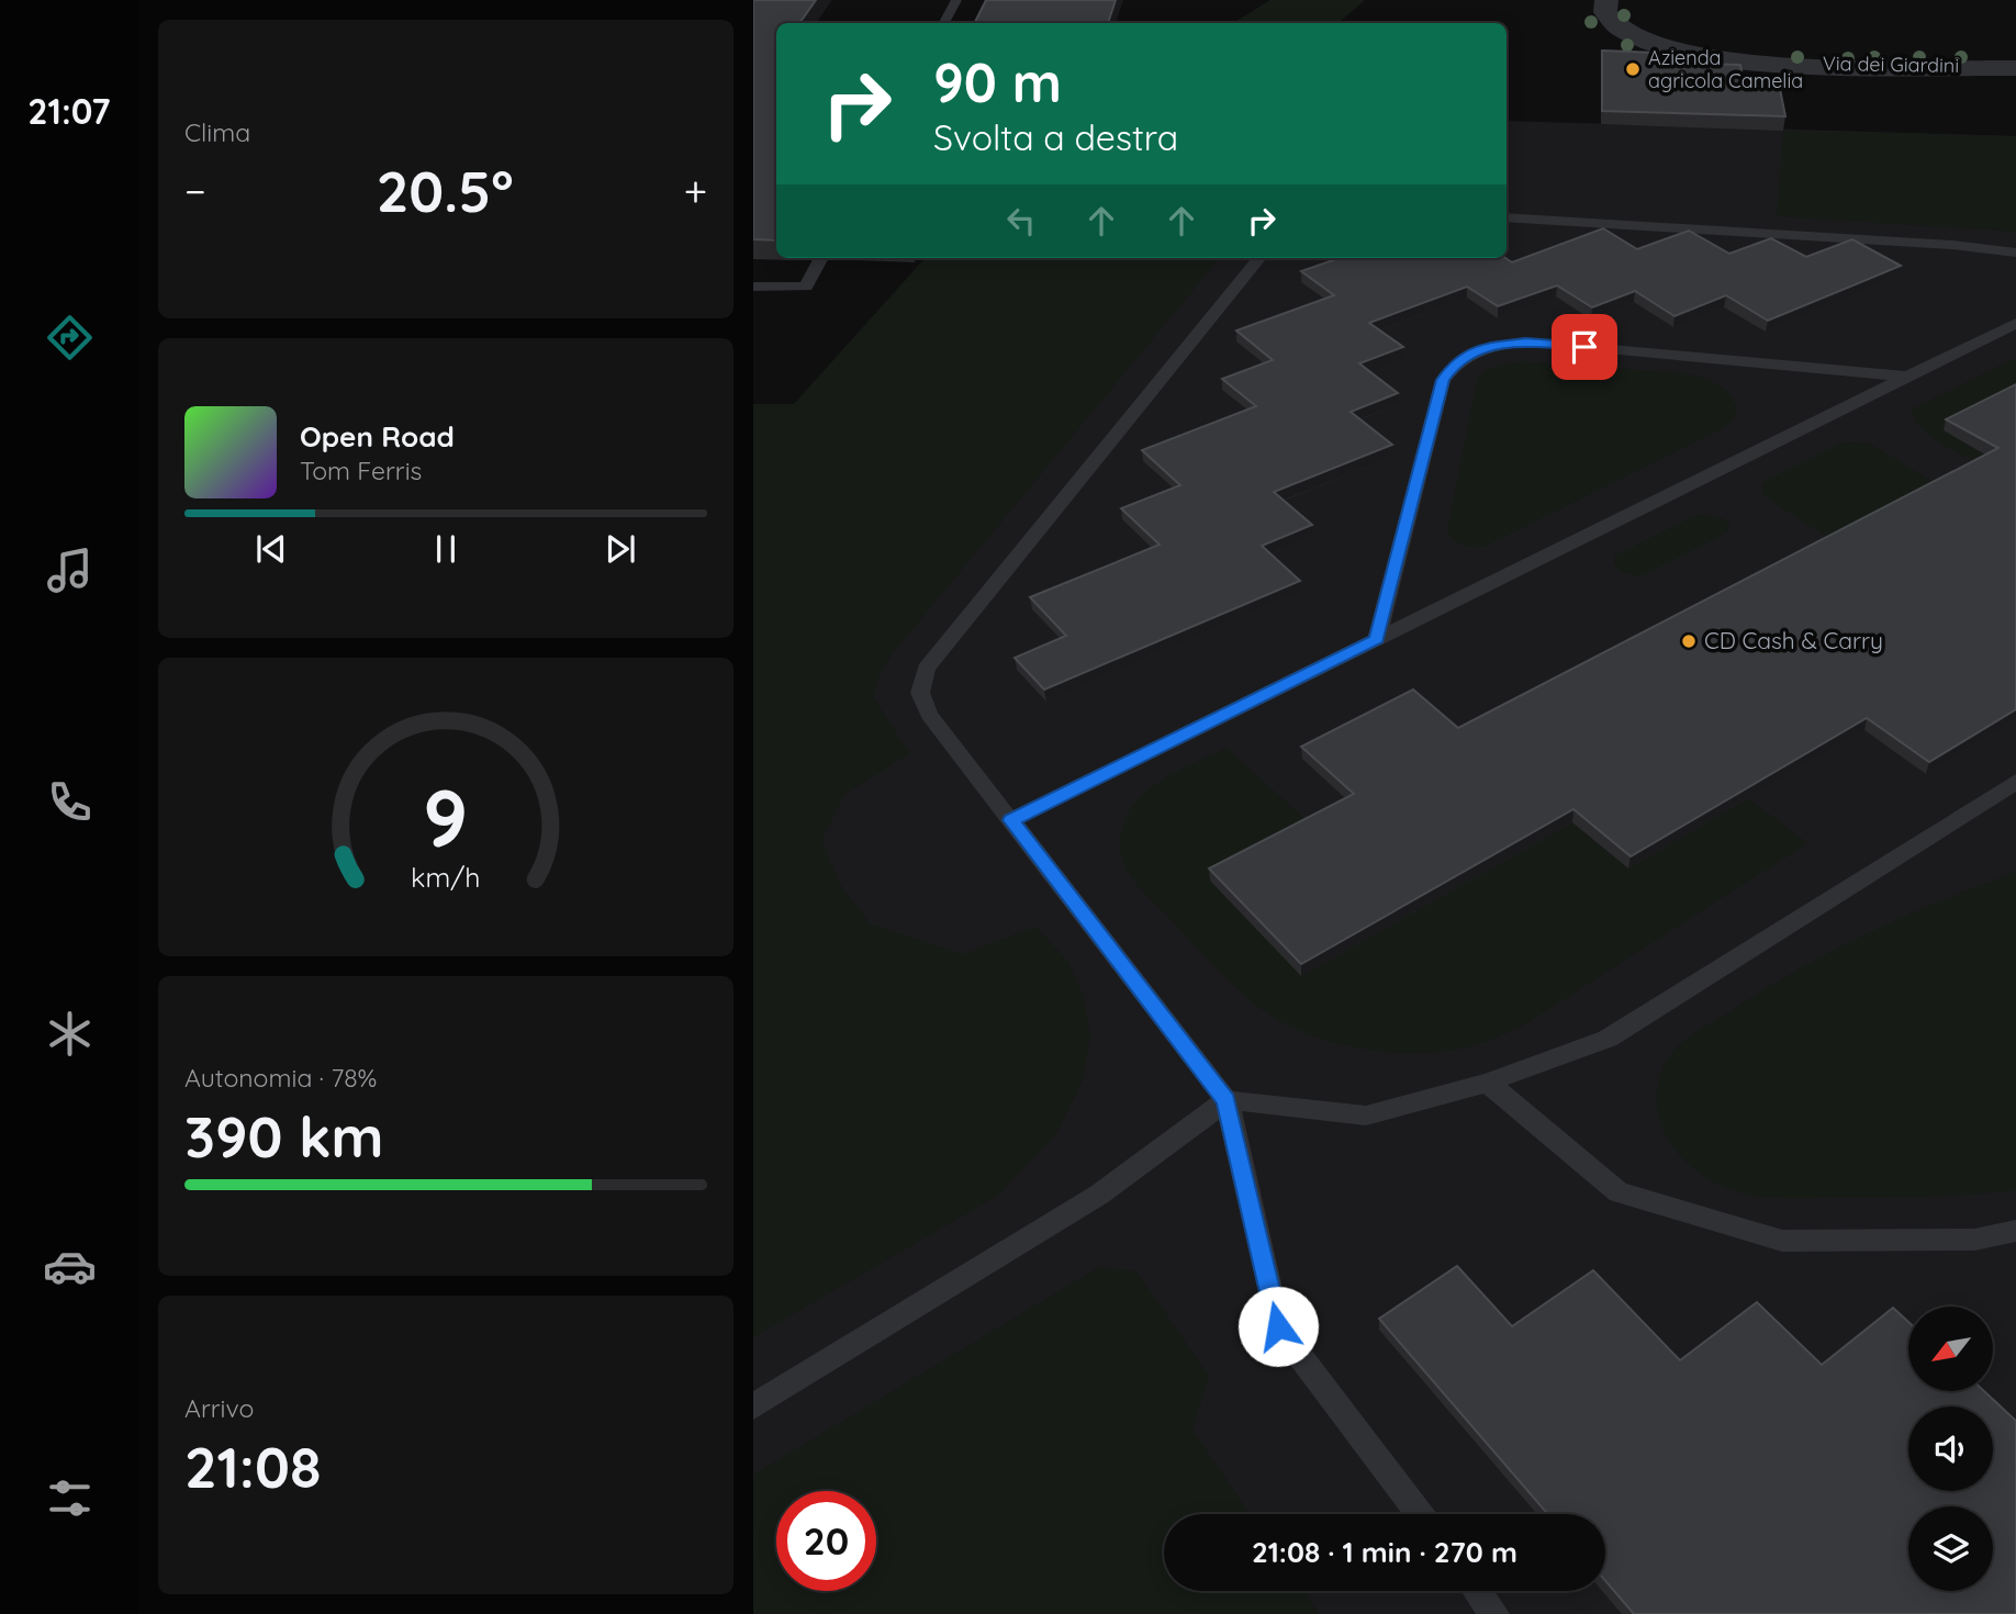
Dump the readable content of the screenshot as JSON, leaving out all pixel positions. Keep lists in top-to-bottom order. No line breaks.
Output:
{"streets":{"street":["Via dei Giardini"]},"places":["Azienda agricola Camelia","CD Cash & Carry"],"north":"bottom left","page":{"tabs":"21:07","tile":["Clima",["Autonomia · 78%","390 km"],["Arrivo","21:08"]],"turn":["90 m","Svolta a destra"],"heat":["−","20.5°","+"],"song":["Open Road","Tom Ferris"],"limit":"20","trip":"21:08 · 1 min · 270 m","gauge":["9","km/h"]}}
